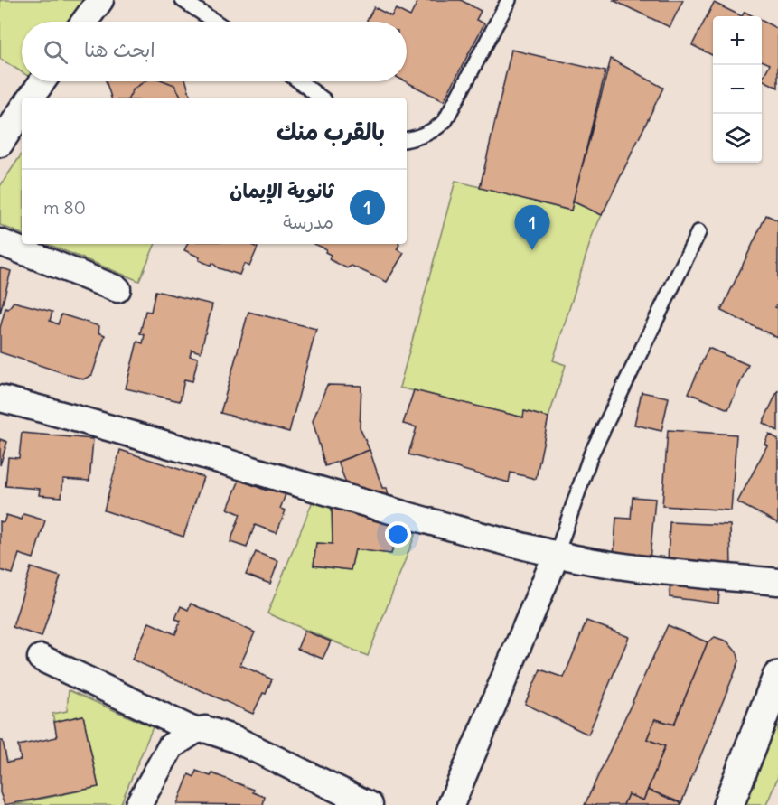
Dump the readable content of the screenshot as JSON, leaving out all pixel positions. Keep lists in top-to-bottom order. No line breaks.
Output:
{"page":{"map_buttons":["+","−"],"search":"ابحث هنا","heading":"بالقرب منك","list":[{"mark":"1","name":"ثانوية الإيمان","note":"مدرسة","value":"80 m"}],"pins":"1"}}
